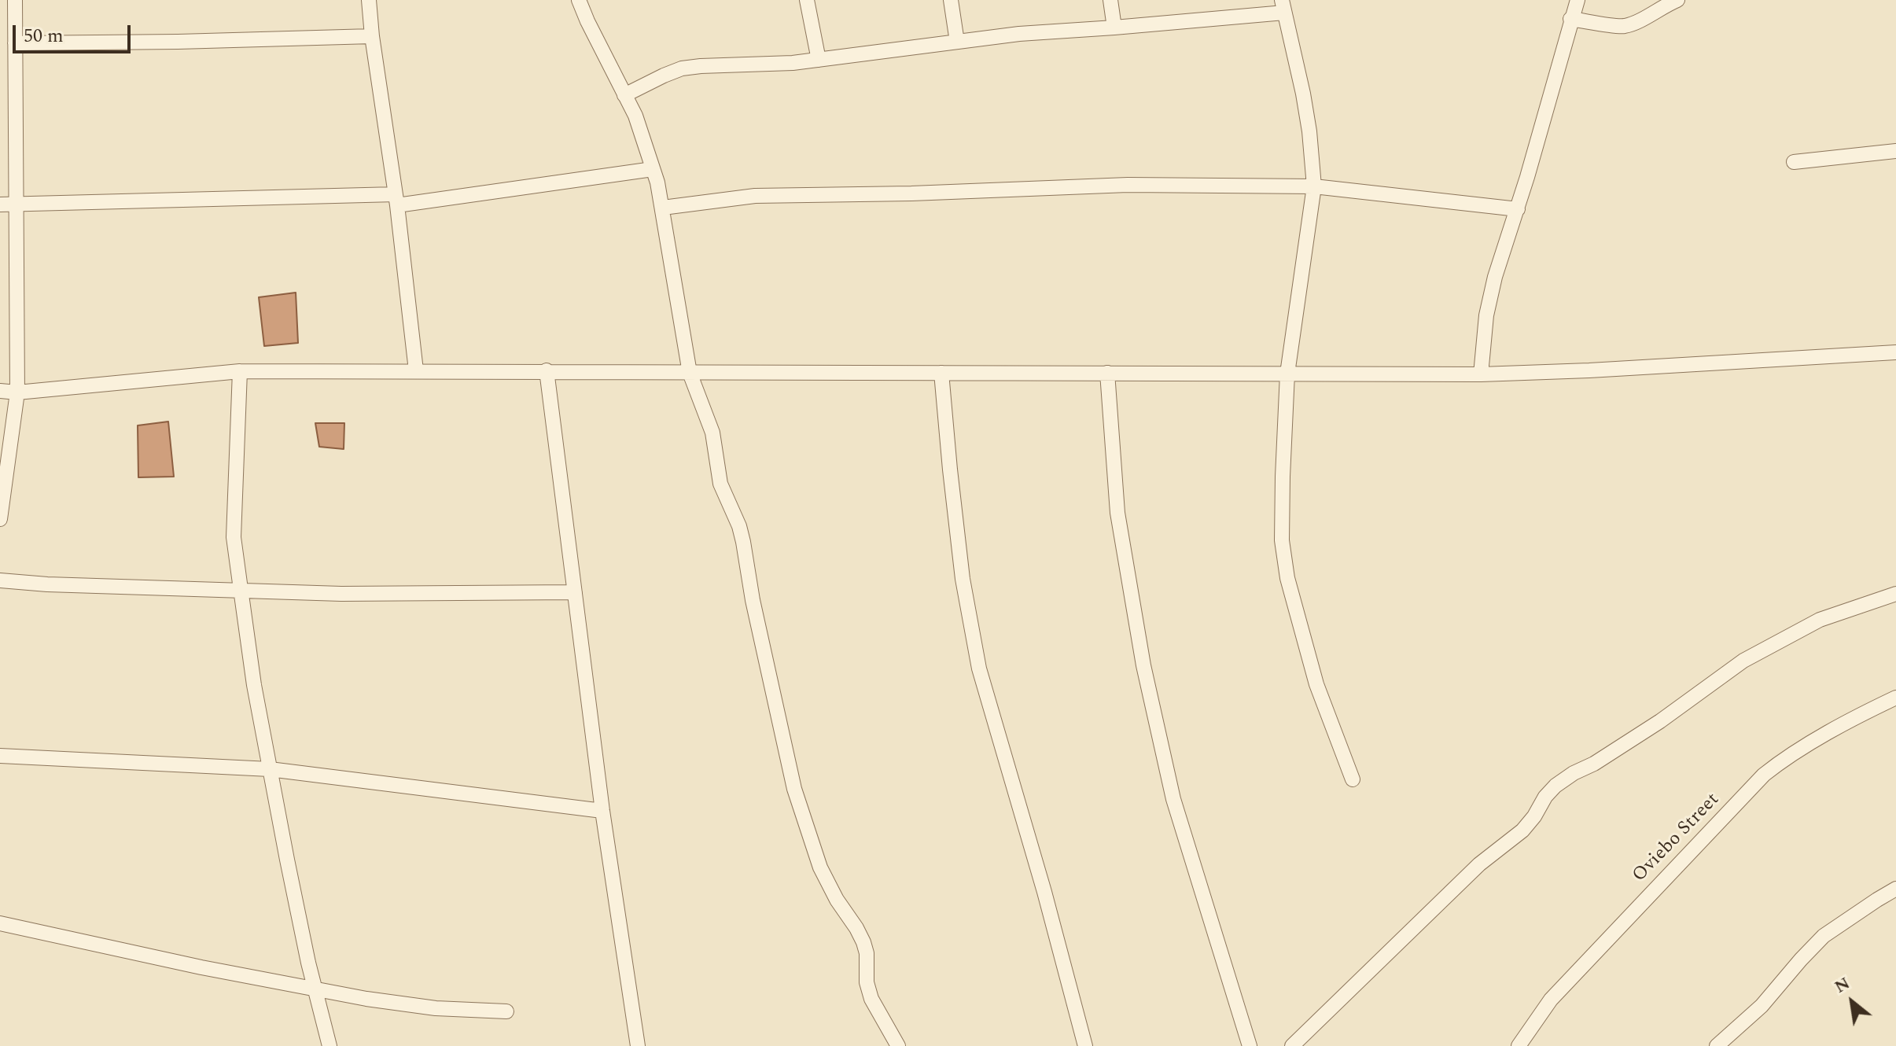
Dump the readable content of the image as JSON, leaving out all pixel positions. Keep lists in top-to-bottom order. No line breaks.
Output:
{"streets":{"street":["Oviebo Street"]},"scale_bar":"50 m","north":"top left"}
